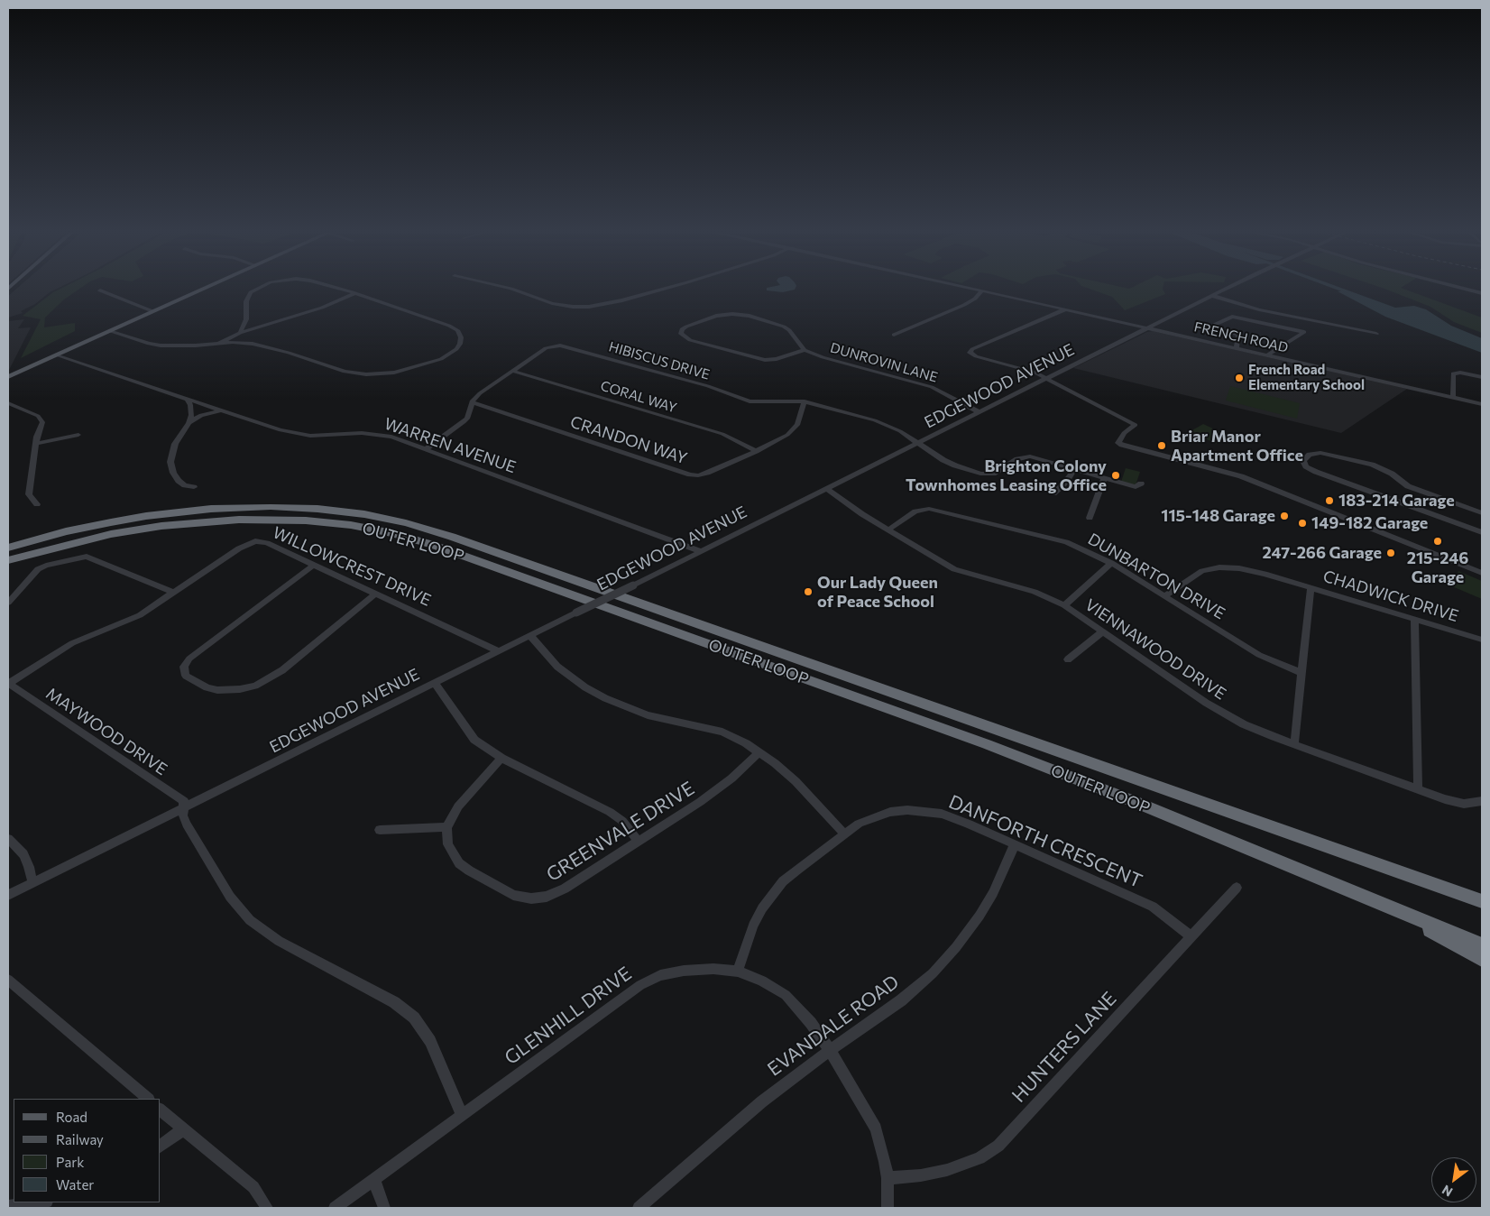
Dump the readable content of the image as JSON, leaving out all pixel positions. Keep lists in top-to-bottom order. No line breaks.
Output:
{"streets":{"highway":["OUTER LOOP"],"street":["FRENCH ROAD","HIBISCUS DRIVE","DUNROVIN LANE","EDGEWOOD AVENUE","CORAL WAY","CRANDON WAY","WARREN AVENUE","WILLOWCREST DRIVE","DUNBARTON DRIVE","CHADWICK DRIVE","VIENNAWOOD DRIVE","MAYWOOD DRIVE","GREENVALE DRIVE","DANFORTH CRESCENT","GLENHILL DRIVE","EVANDALE ROAD","HUNTERS LANE"]},"crossings":[["FRENCH ROAD","EDGEWOOD AVENUE"],["HIBISCUS DRIVE","EDGEWOOD AVENUE"],["HIBISCUS DRIVE","CORAL WAY"],["HIBISCUS DRIVE","CRANDON WAY"],["HIBISCUS DRIVE","WARREN AVENUE"],["DUNROVIN LANE","EDGEWOOD AVENUE"],["EDGEWOOD AVENUE","WARREN AVENUE"],["EDGEWOOD AVENUE","WILLOWCREST DRIVE"],["EDGEWOOD AVENUE","VIENNAWOOD DRIVE"],["EDGEWOOD AVENUE","MAYWOOD DRIVE"],["CORAL WAY","CRANDON WAY"],["WILLOWCREST DRIVE","MAYWOOD DRIVE"],["DUNBARTON DRIVE","CHADWICK DRIVE"],["DUNBARTON DRIVE","VIENNAWOOD DRIVE"],["DANFORTH CRESCENT","GLENHILL DRIVE"],["DANFORTH CRESCENT","EVANDALE ROAD"],["DANFORTH CRESCENT","HUNTERS LANE"],["GLENHILL DRIVE","EVANDALE ROAD"],["GLENHILL DRIVE","HUNTERS LANE"]],"places":["French Road Elementary School","Briar Manor Apartment Office","Brighton Colony Townhomes Leasing Office","183-214 Garage","115-148 Garage","149-182 Garage","215-246 Garage","247-266 Garage","Our Lady Queen of Peace School"],"legend":["Road","Railway","Park","Water"],"north":"bottom left"}
